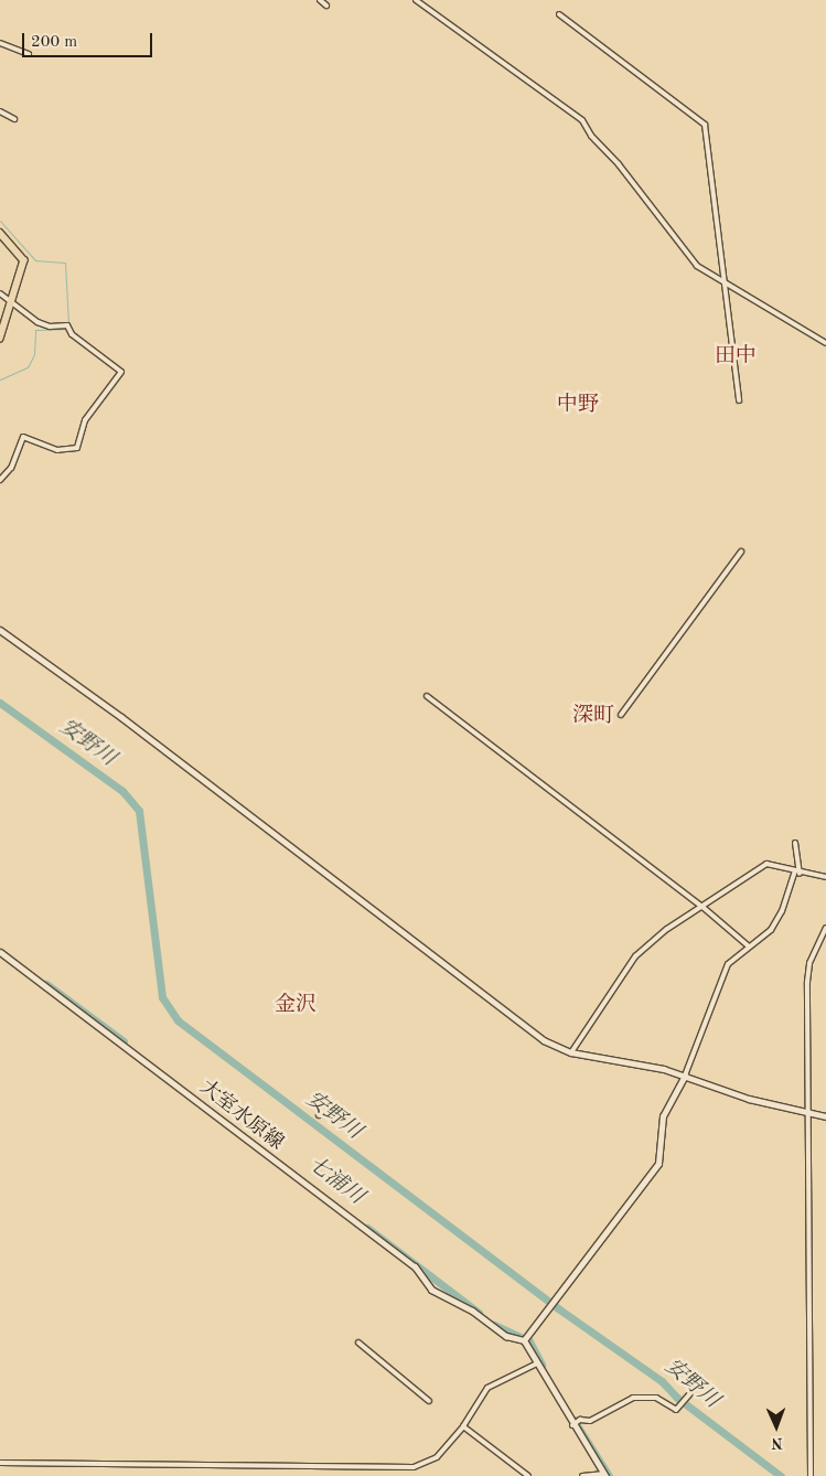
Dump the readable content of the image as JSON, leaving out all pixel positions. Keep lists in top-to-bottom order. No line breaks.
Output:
{"streets":{"main road":["大室水原線"]},"districts":["田中","中野","深町","金沢"],"water":["安野川","七浦川"],"scale_bar":"200 m","north":"bottom"}
